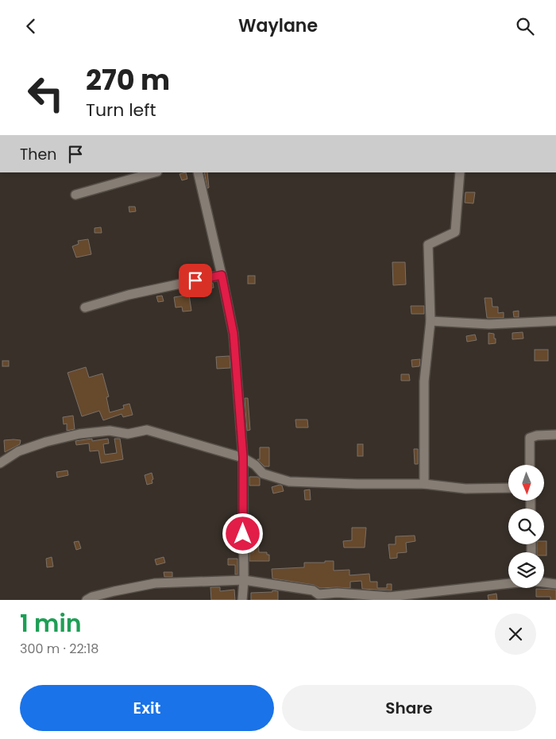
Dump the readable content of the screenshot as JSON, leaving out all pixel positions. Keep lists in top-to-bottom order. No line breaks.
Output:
{"north":"bottom","page":{"header":"Waylane","turn":["270 m","Turn left"],"then":"Then","heading":["1 min","300 m · 22:18"],"buttons":["Exit","Share"]}}
